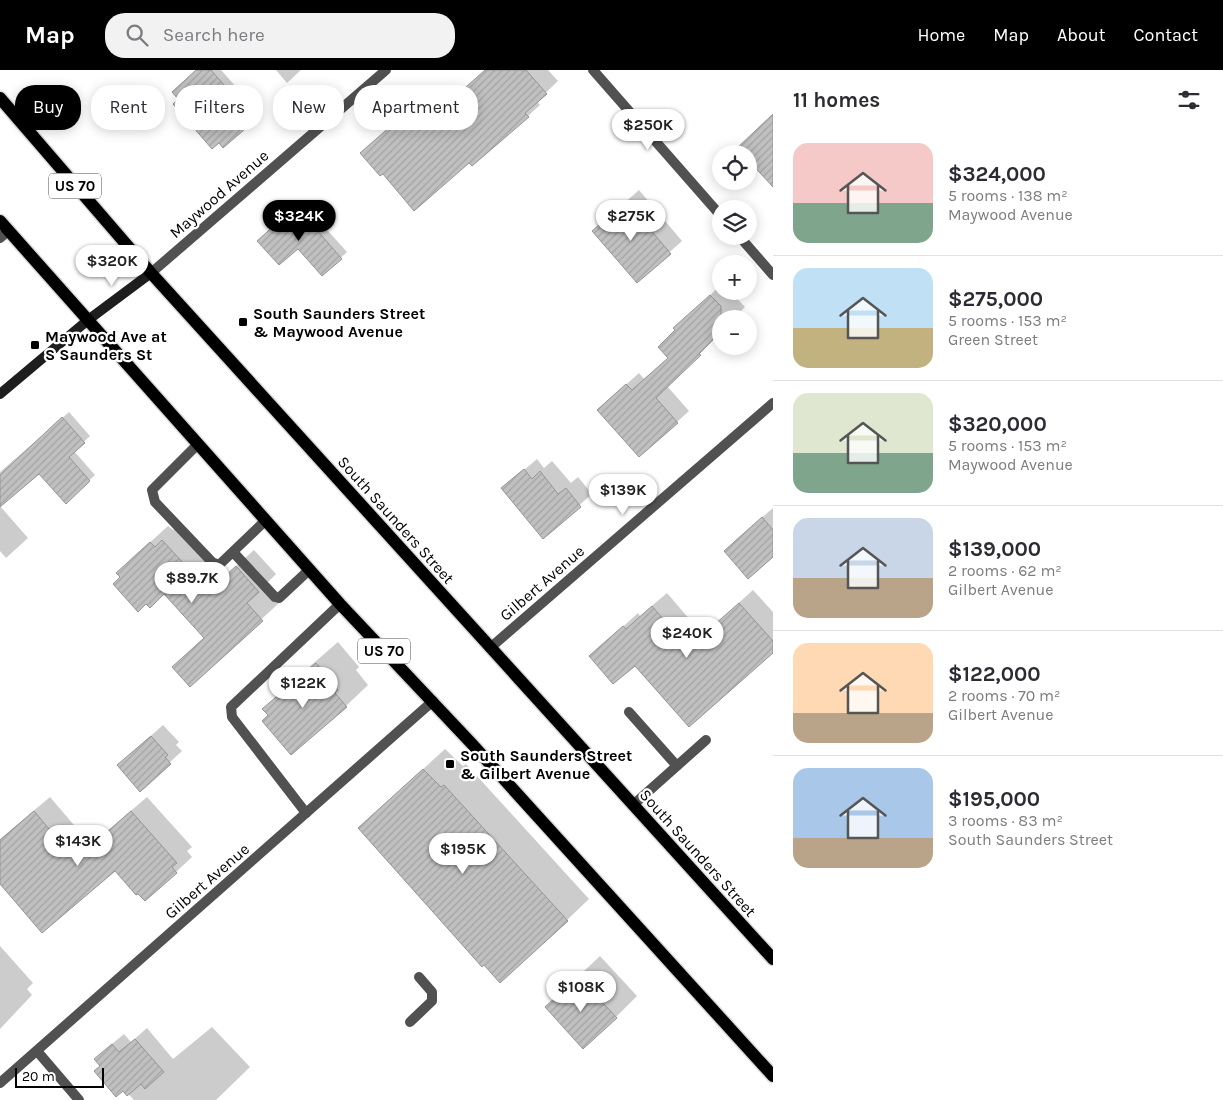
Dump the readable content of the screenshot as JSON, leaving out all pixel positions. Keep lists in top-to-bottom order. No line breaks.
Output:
{"streets":{"main road":["US 70","Maywood Avenue","South Saunders Street"],"street":["Gilbert Avenue"]},"crossings":[["US 70","Maywood Avenue"],["US 70","Gilbert Avenue"],["Maywood Avenue","South Saunders Street"],["South Saunders Street","Gilbert Avenue"]],"places":{"transit":["South Saunders Street & Maywood Avenue","Maywood Ave at S Saunders St","South Saunders Street & Gilbert Avenue"]},"scale_bar":"20 m","page":{"header":"Map","search":"Search here","nav":["Home","Map","About","Contact"],"heading":"11 homes","chip":["Buy","Rent","Filters","New","Apartment"],"price":["$250K","$324K","$275K","$320K","$139K","$89.7K","$240K","$122K","$143K","$195K","$108K"],"list":[{"name":"$324,000","note":"5 rooms · 138 m² · Maywood Avenue"},{"name":"$275,000","note":"5 rooms · 153 m² · Green Street"},{"name":"$320,000","note":"5 rooms · 153 m² · Maywood Avenue"},{"name":"$139,000","note":"2 rooms · 62 m² · Gilbert Avenue"},{"name":"$122,000","note":"2 rooms · 70 m² · Gilbert Avenue"},{"name":"$195,000","note":"3 rooms · 83 m² · South Saunders Street"}],"map_buttons":["+","−"],"scale":"20 m"}}
